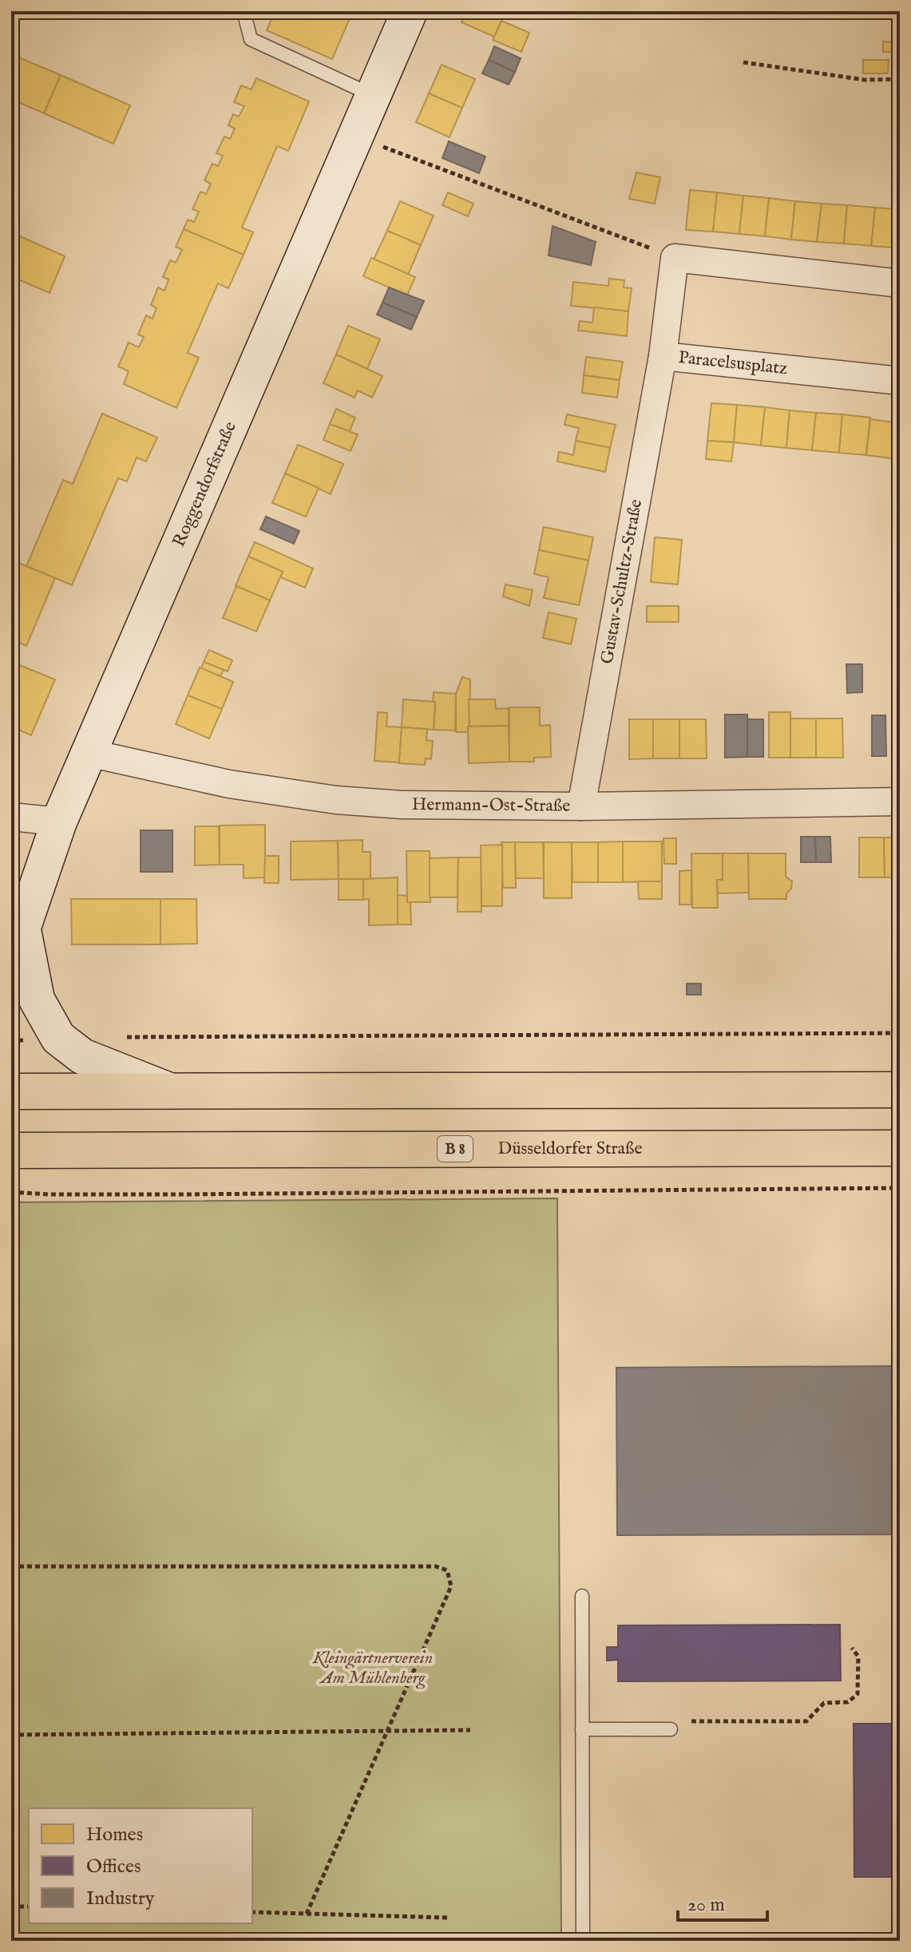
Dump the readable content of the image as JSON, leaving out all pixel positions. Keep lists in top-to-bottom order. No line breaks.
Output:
{"streets":{"main road":["B 8","Düsseldorfer Straße"],"street":["Paracelsusplatz","Roggendorfstraße","Gustav-Schultz-Straße","Hermann-Ost-Straße"]},"crossings":[["Paracelsusplatz","Gustav-Schultz-Straße"],["Roggendorfstraße","Hermann-Ost-Straße"],["Gustav-Schultz-Straße","Hermann-Ost-Straße"]],"parks":["Kleingärtnerverein Am Mühlenberg"],"legend":["Homes","Offices","Industry"],"scale_bar":"20 m"}
